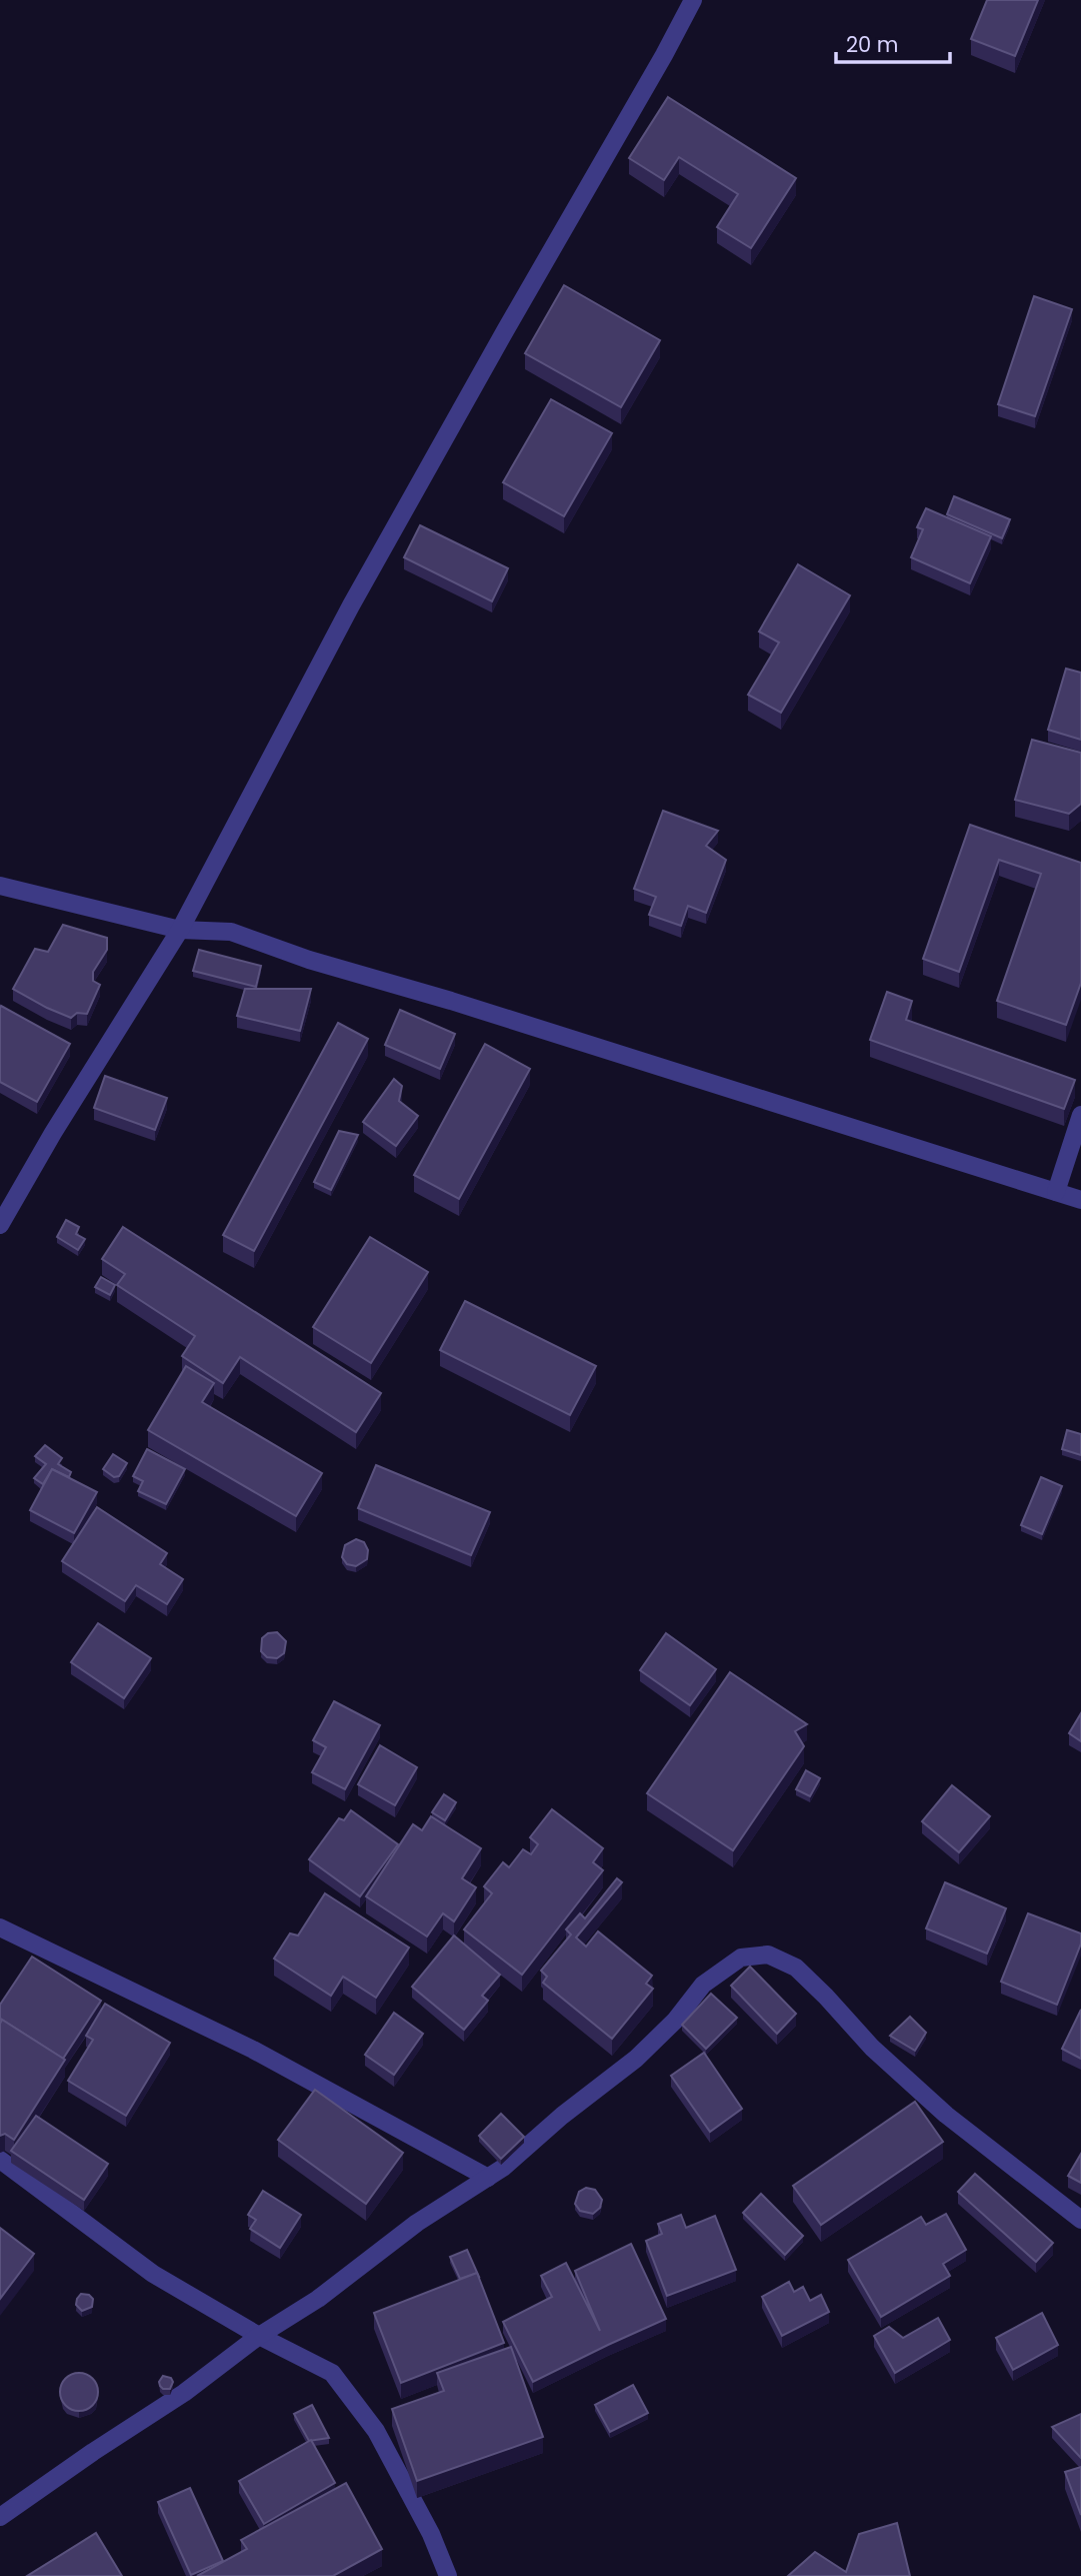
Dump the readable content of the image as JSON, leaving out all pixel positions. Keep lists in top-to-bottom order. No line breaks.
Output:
{"scale_bar":"20 m"}
